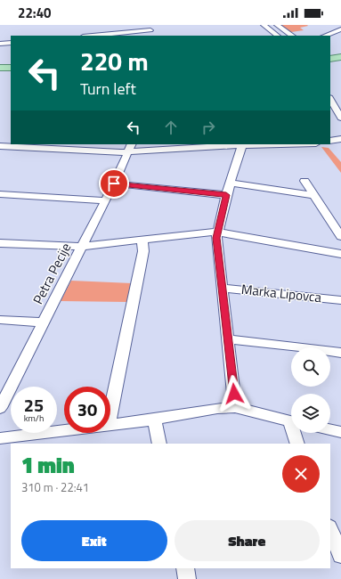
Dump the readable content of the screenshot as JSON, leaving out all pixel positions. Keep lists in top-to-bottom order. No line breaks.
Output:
{"streets":{"street":["Petra Pecije","Marka Lipovca"]},"page":{"status":"22:40","turn":["220 m","Turn left"],"speed":"25 km/h","limit":"30","heading":["1 min","310 m · 22:41"],"buttons":["Exit","Share"]}}
